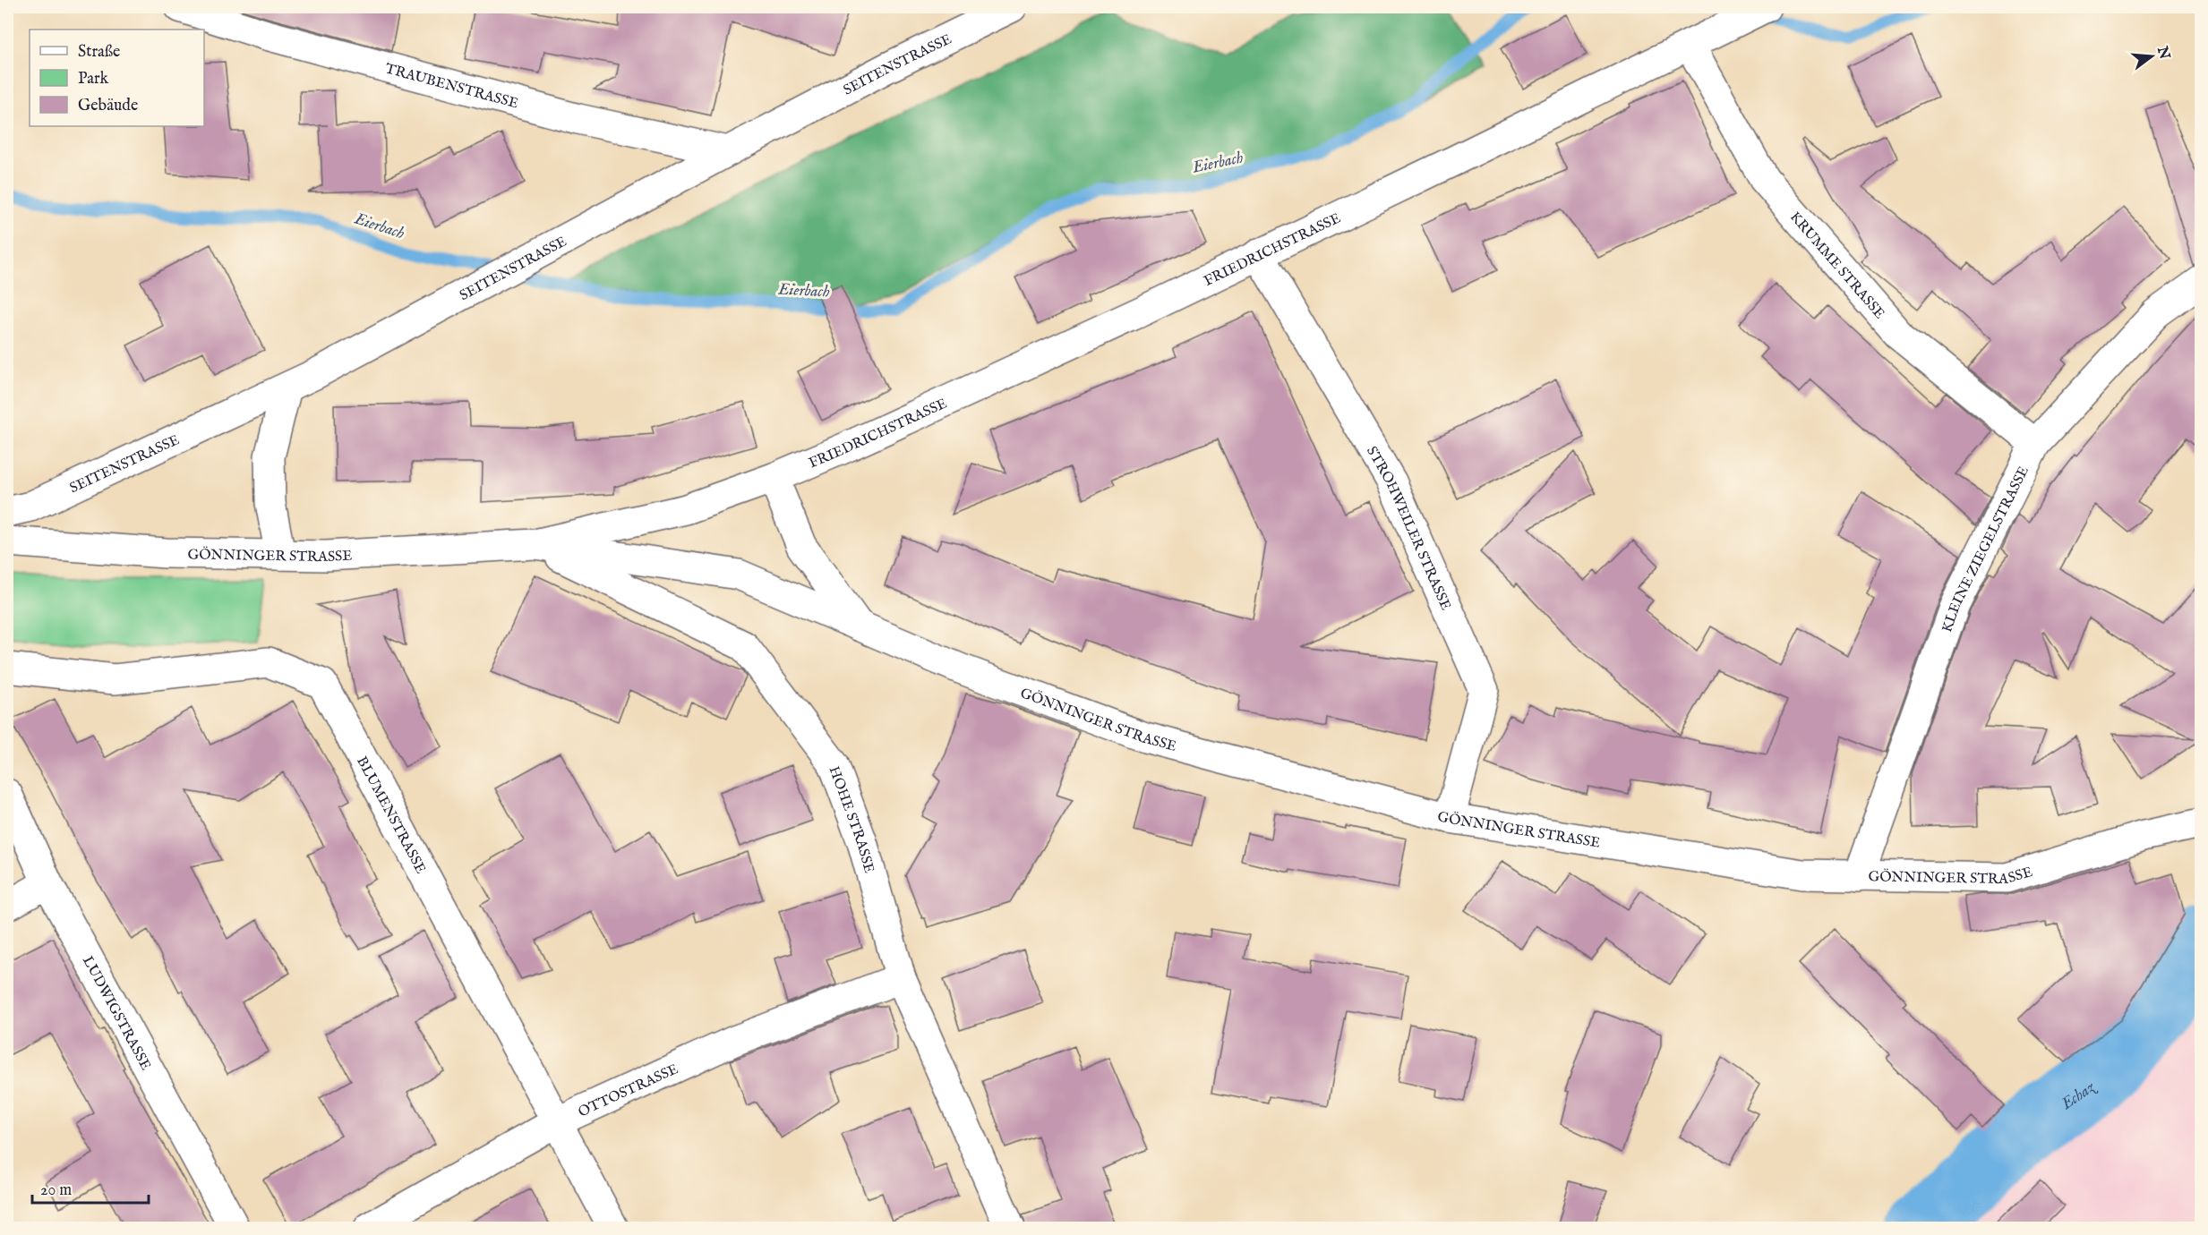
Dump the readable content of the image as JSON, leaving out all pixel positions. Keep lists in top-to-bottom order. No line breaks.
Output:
{"streets":{"street":["SEITENSTRASSE","TRAUBENSTRASSE","FRIEDRICHSTRASSE","KRUMME STRASSE","STROHWEILER STRASSE","KLEINE ZIEGELSTRASSE","GÖNNINGER STRASSE","BLUMENSTRASSE","HOHE STRASSE","LUDWIGSTRASSE","OTTOSTRASSE"]},"crossings":[["SEITENSTRASSE","TRAUBENSTRASSE"],["FRIEDRICHSTRASSE","KRUMME STRASSE"],["FRIEDRICHSTRASSE","STROHWEILER STRASSE"],["FRIEDRICHSTRASSE","GÖNNINGER STRASSE"],["KRUMME STRASSE","KLEINE ZIEGELSTRASSE"],["STROHWEILER STRASSE","GÖNNINGER STRASSE"],["KLEINE ZIEGELSTRASSE","GÖNNINGER STRASSE"],["GÖNNINGER STRASSE","HOHE STRASSE"],["BLUMENSTRASSE","OTTOSTRASSE"],["HOHE STRASSE","OTTOSTRASSE"]],"water":["Eierbach","Echaz"],"legend":["Straße","Park","Gebäude"],"scale_bar":"20 m","north":"right"}
